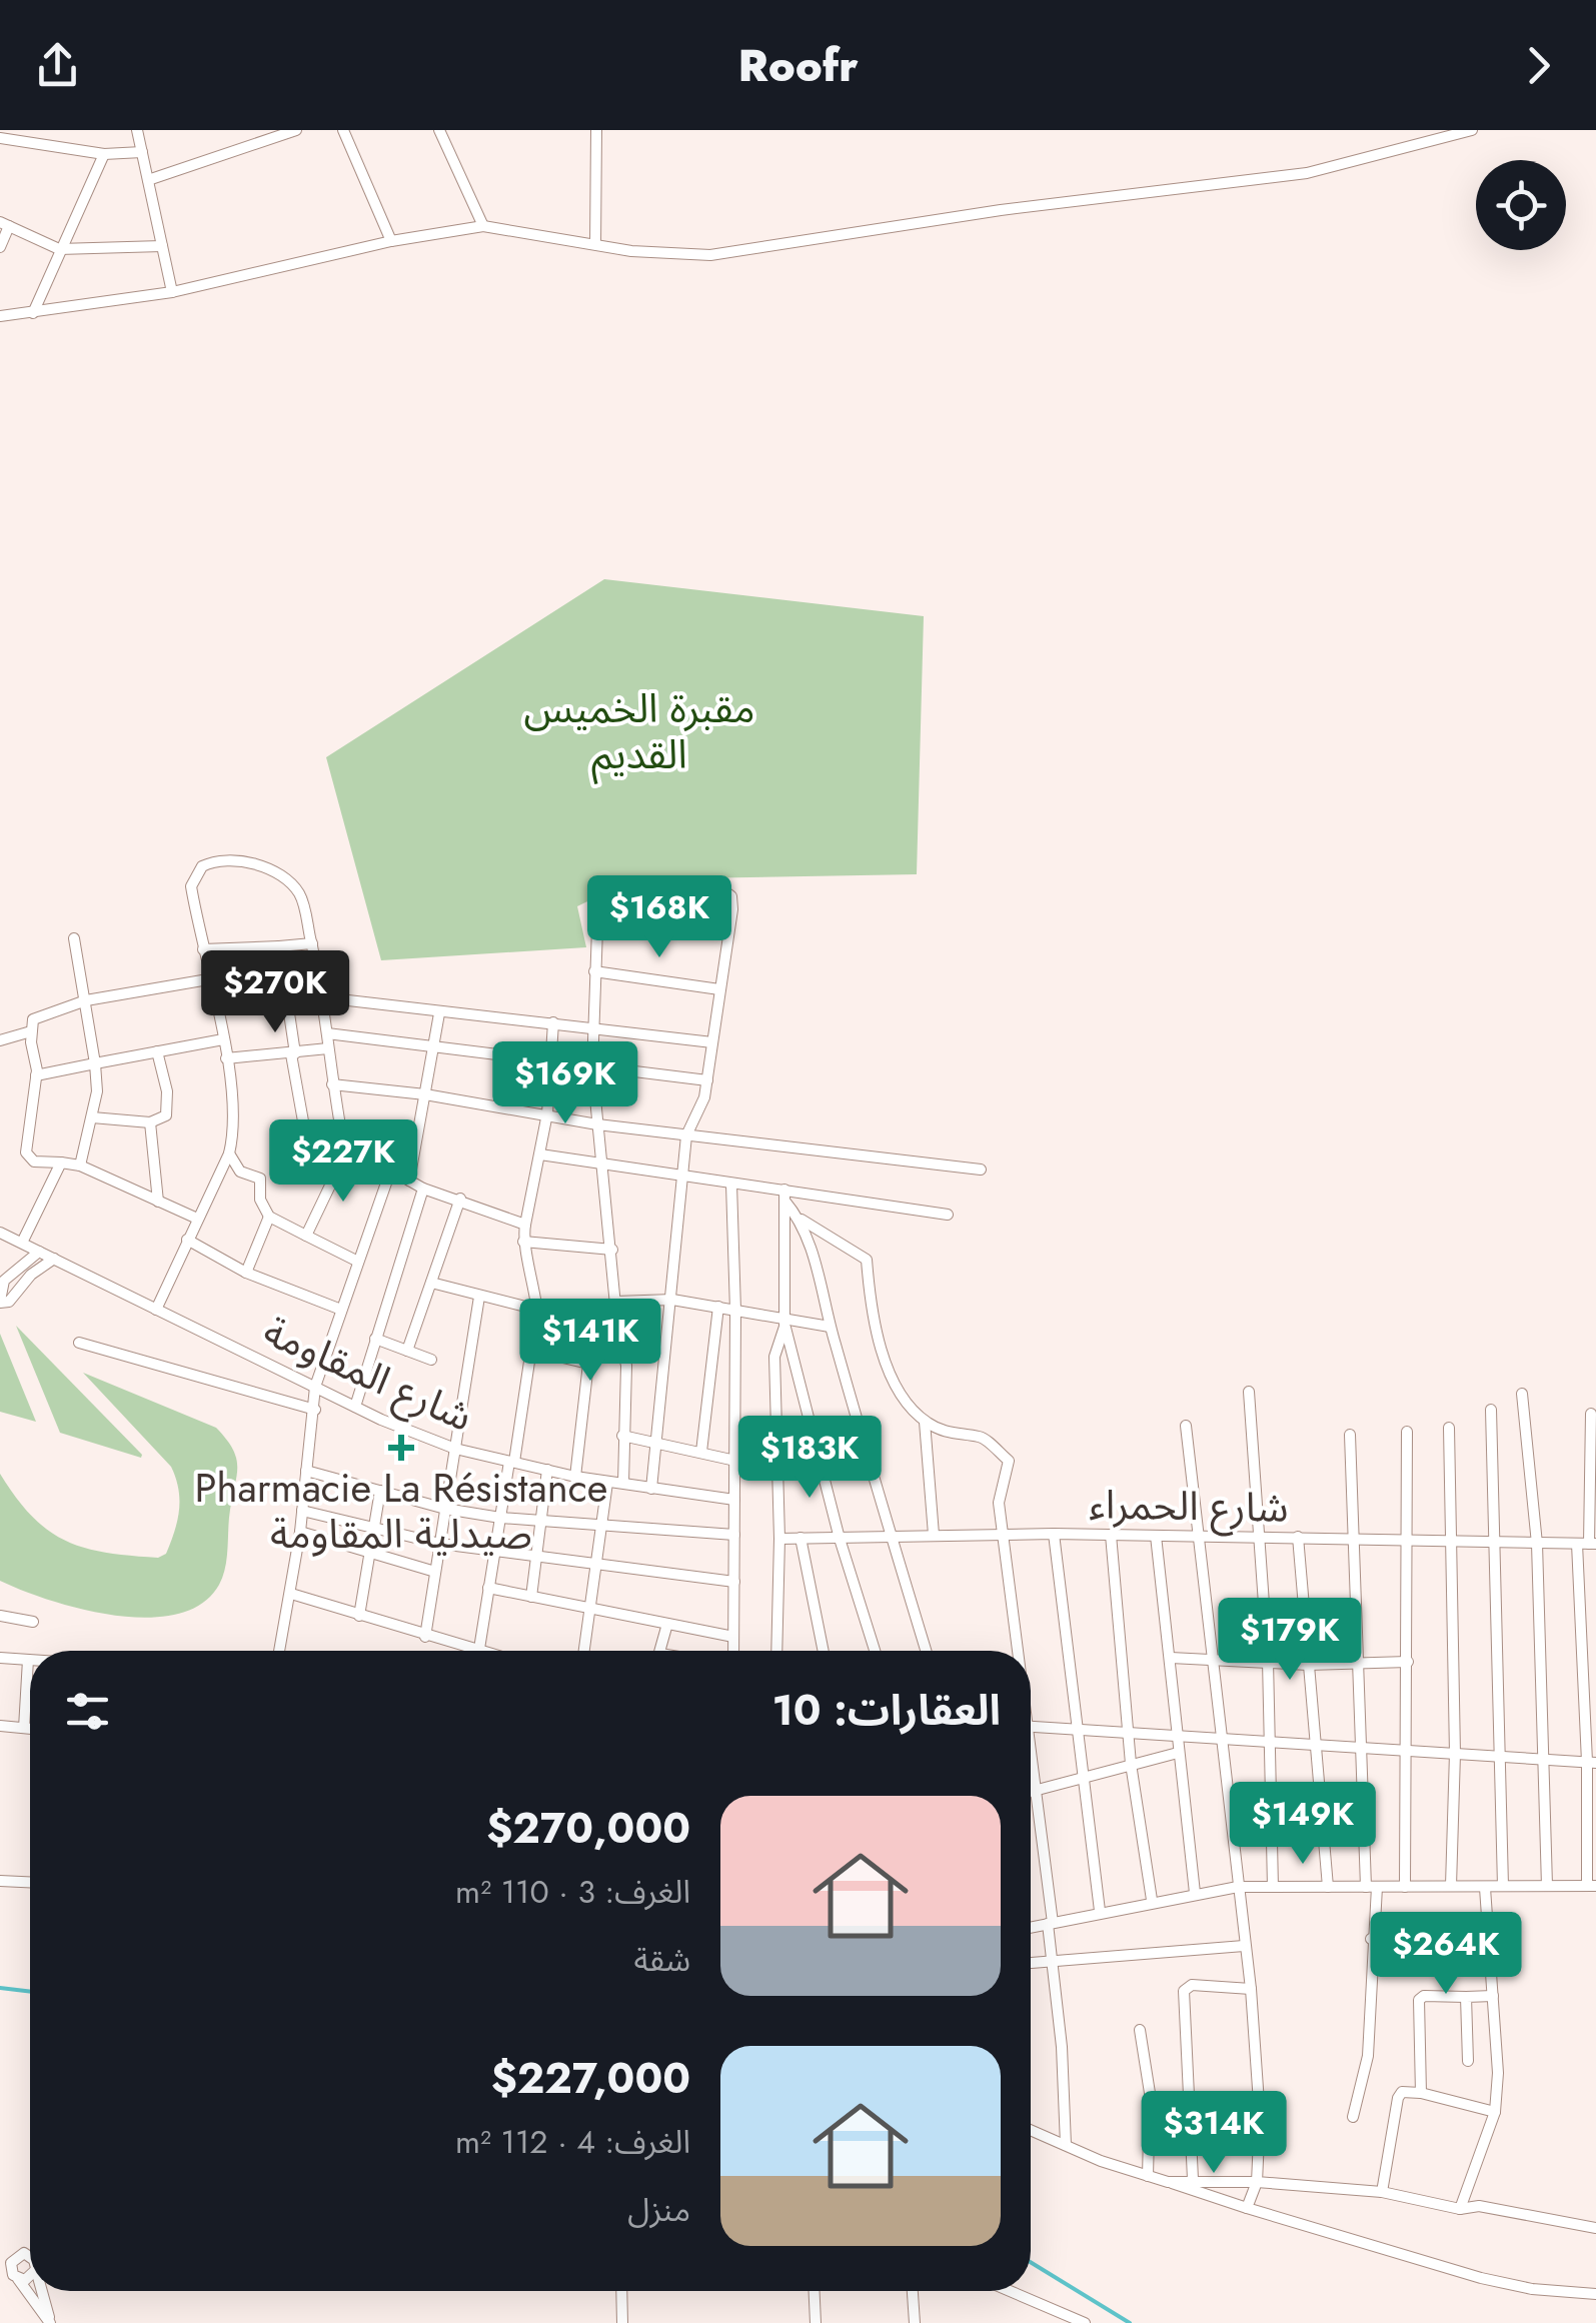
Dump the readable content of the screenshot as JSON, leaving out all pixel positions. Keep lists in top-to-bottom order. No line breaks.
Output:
{"streets":{"street":["شارع المقاومة","شارع الحمراء"]},"parks":["مقبرة الخميس القديم"],"places":{"health":["Pharmacie La Résistance صيدلية المقاومة"]},"page":{"header":"Roofr","price":["$168K","$270K","$169K","$227K","$141K","$183K","$179K","$149K","$264K","$314K"],"heading":"العقارات: 10","list":[{"name":"$270,000","note":"الغرف: 3 · 110 m² · شقة"},{"name":"$227,000","note":"الغرف: 4 · 112 m² · منزل"}]}}
